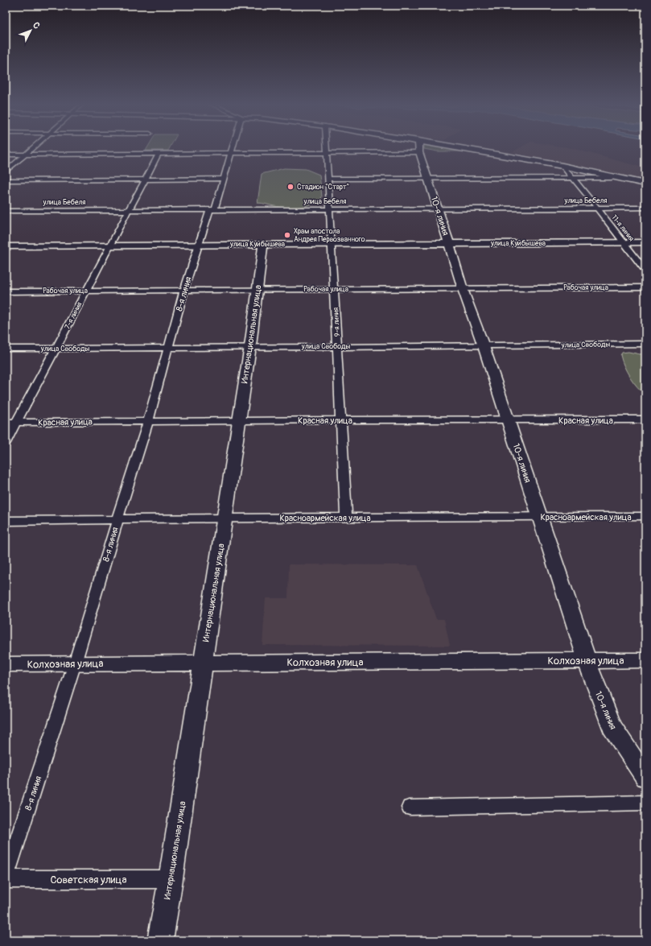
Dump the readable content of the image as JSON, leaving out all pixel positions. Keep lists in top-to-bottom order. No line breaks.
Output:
{"streets":{"street":["улица Бебеля","10-я линия","11-я линия","улица Куйбышева","Рабочая улица","8-я линия","7-я линия","9-я линия","Интернациональная улица","улица Свободы","Красная улица","Красноармейская улица","Колхозная улица","Советская улица"]},"crossings":[["улица Бебеля","10-я линия"],["улица Бебеля","11-я линия"],["улица Бебеля","8-я линия"],["улица Бебеля","7-я линия"],["улица Бебеля","9-я линия"],["10-я линия","улица Куйбышева"],["10-я линия","Рабочая улица"],["10-я линия","улица Свободы"],["10-я линия","Красная улица"],["10-я линия","Красноармейская улица"],["10-я линия","Колхозная улица"],["11-я линия","улица Куйбышева"],["улица Куйбышева","8-я линия"],["улица Куйбышева","7-я линия"],["улица Куйбышева","9-я линия"],["улица Куйбышева","Интернациональная улица"],["Рабочая улица","8-я линия"],["Рабочая улица","7-я линия"],["Рабочая улица","9-я линия"],["Рабочая улица","Интернациональная улица"],["8-я линия","улица Свободы"],["8-я линия","Красная улица"],["8-я линия","Красноармейская улица"],["8-я линия","Колхозная улица"],["8-я линия","Советская улица"],["7-я линия","улица Свободы"],["7-я линия","Красная улица"],["9-я линия","улица Свободы"],["9-я линия","Красная улица"],["9-я линия","Красноармейская улица"],["Интернациональная улица","улица Свободы"],["Интернациональная улица","Красная улица"],["Интернациональная улица","Красноармейская улица"],["Интернациональная улица","Колхозная улица"],["Интернациональная улица","Советская улица"]],"places":["Стадион \"Старт\"","Храм апостола Андрея Первозванного"],"north":"top right"}
